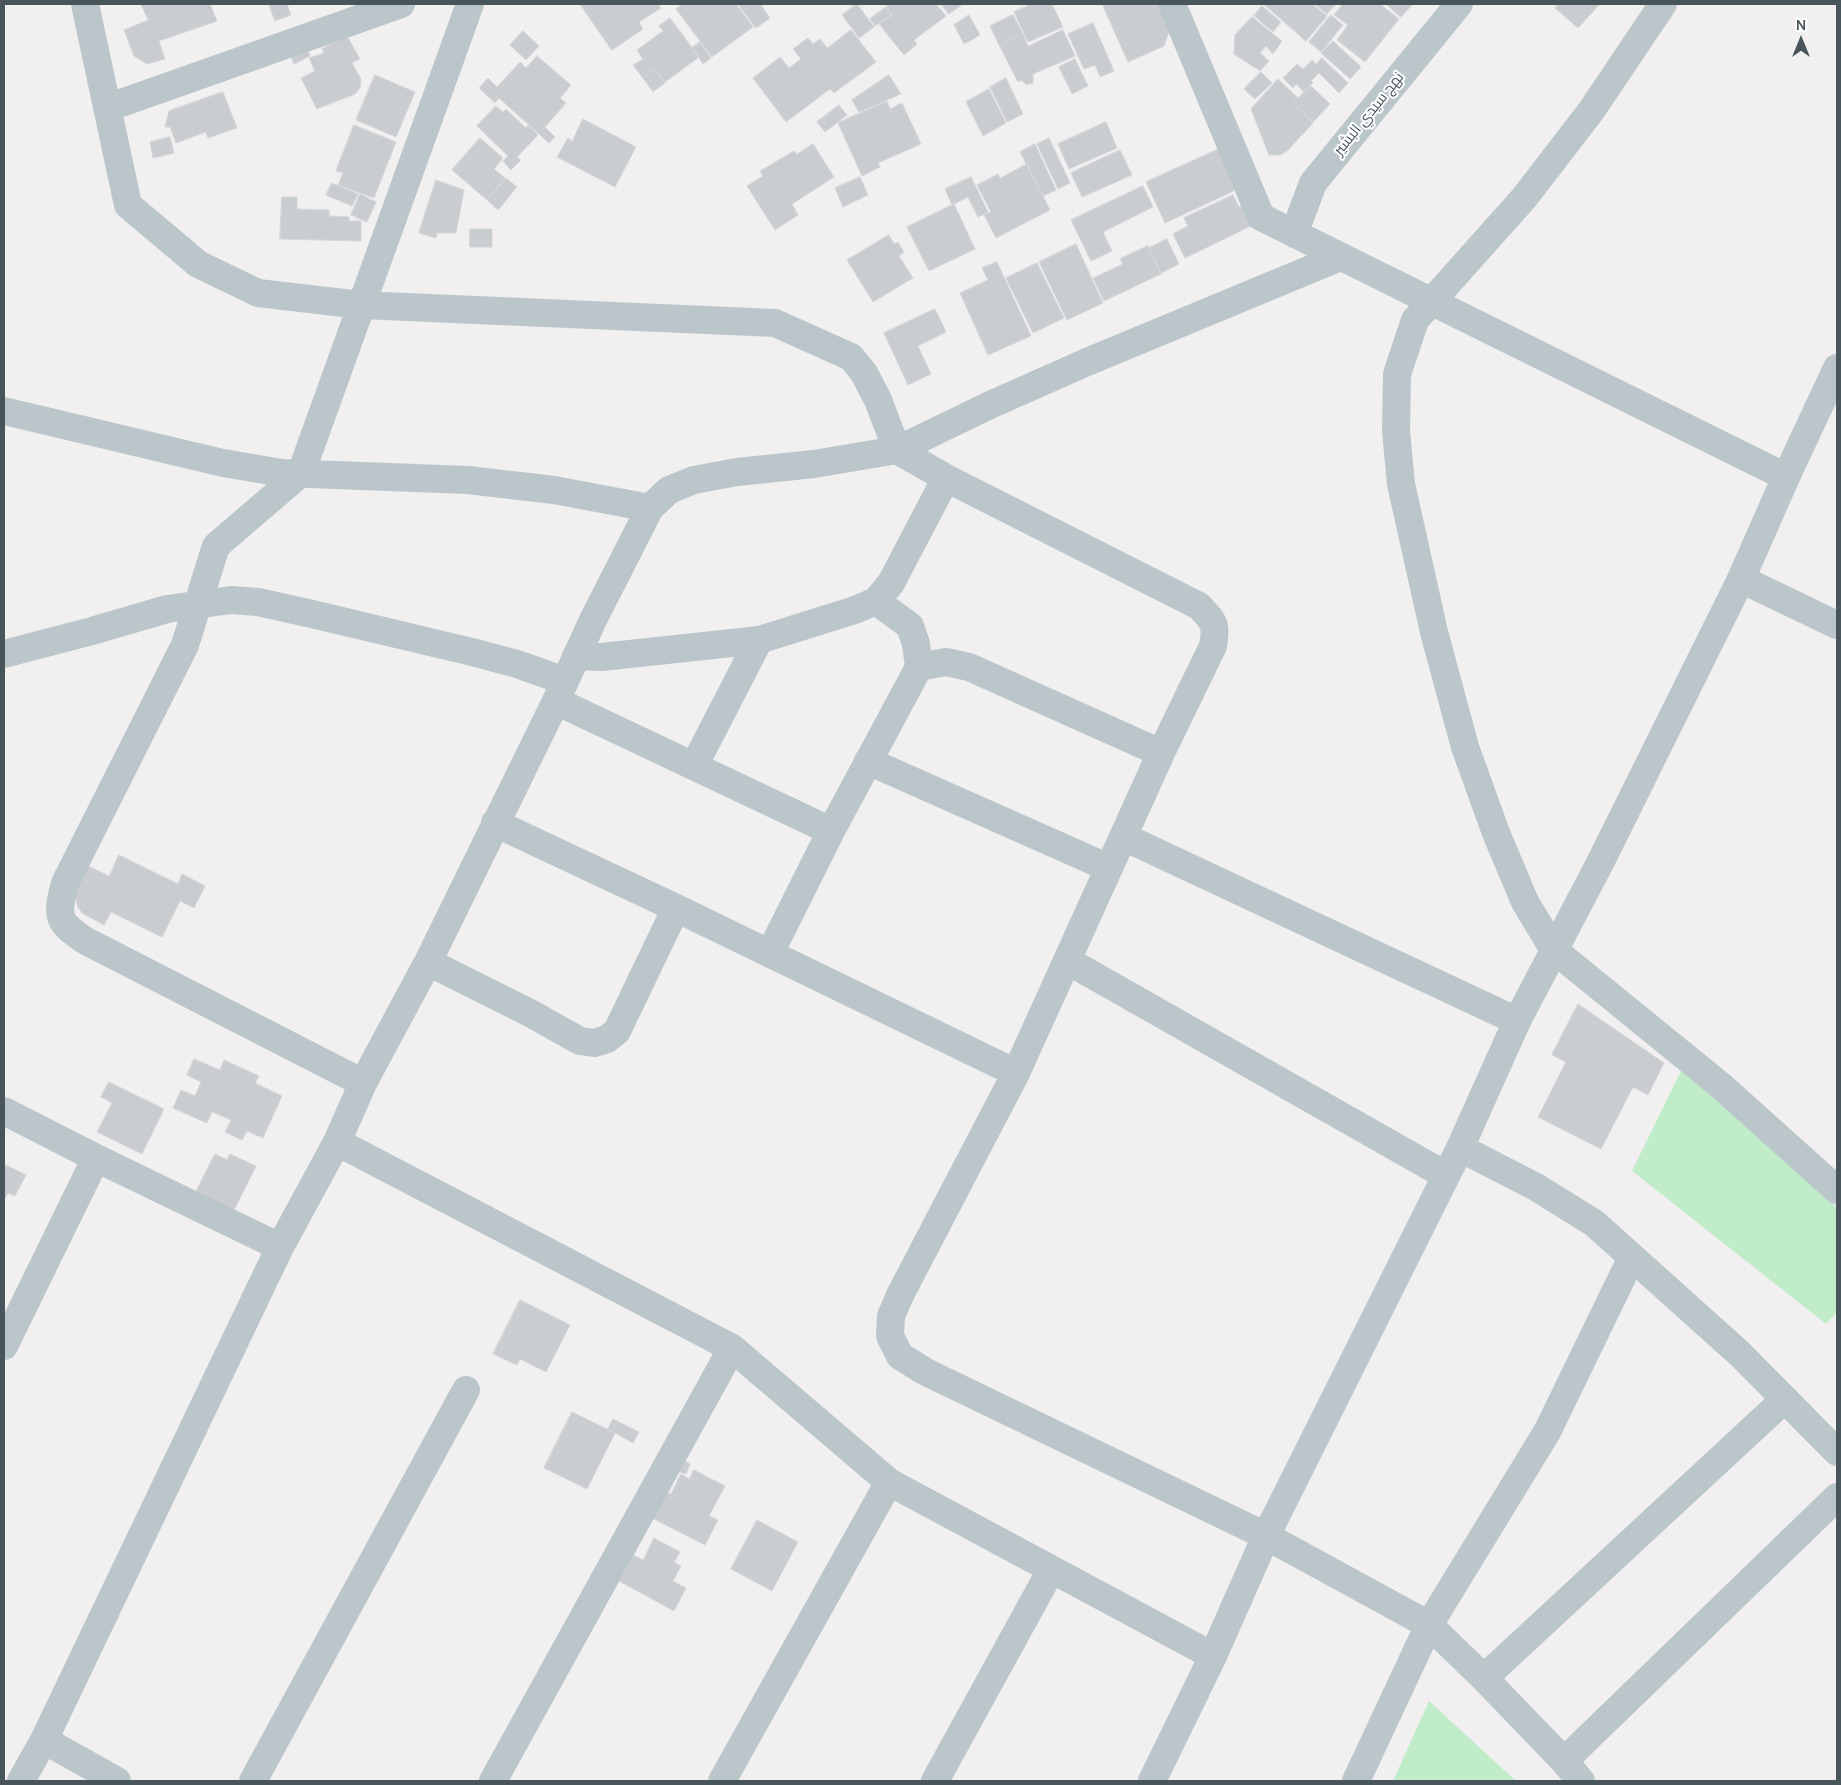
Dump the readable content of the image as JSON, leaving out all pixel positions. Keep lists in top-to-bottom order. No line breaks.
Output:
{"streets":{"street":["نهج سيدي البشير"]},"north":"top"}
